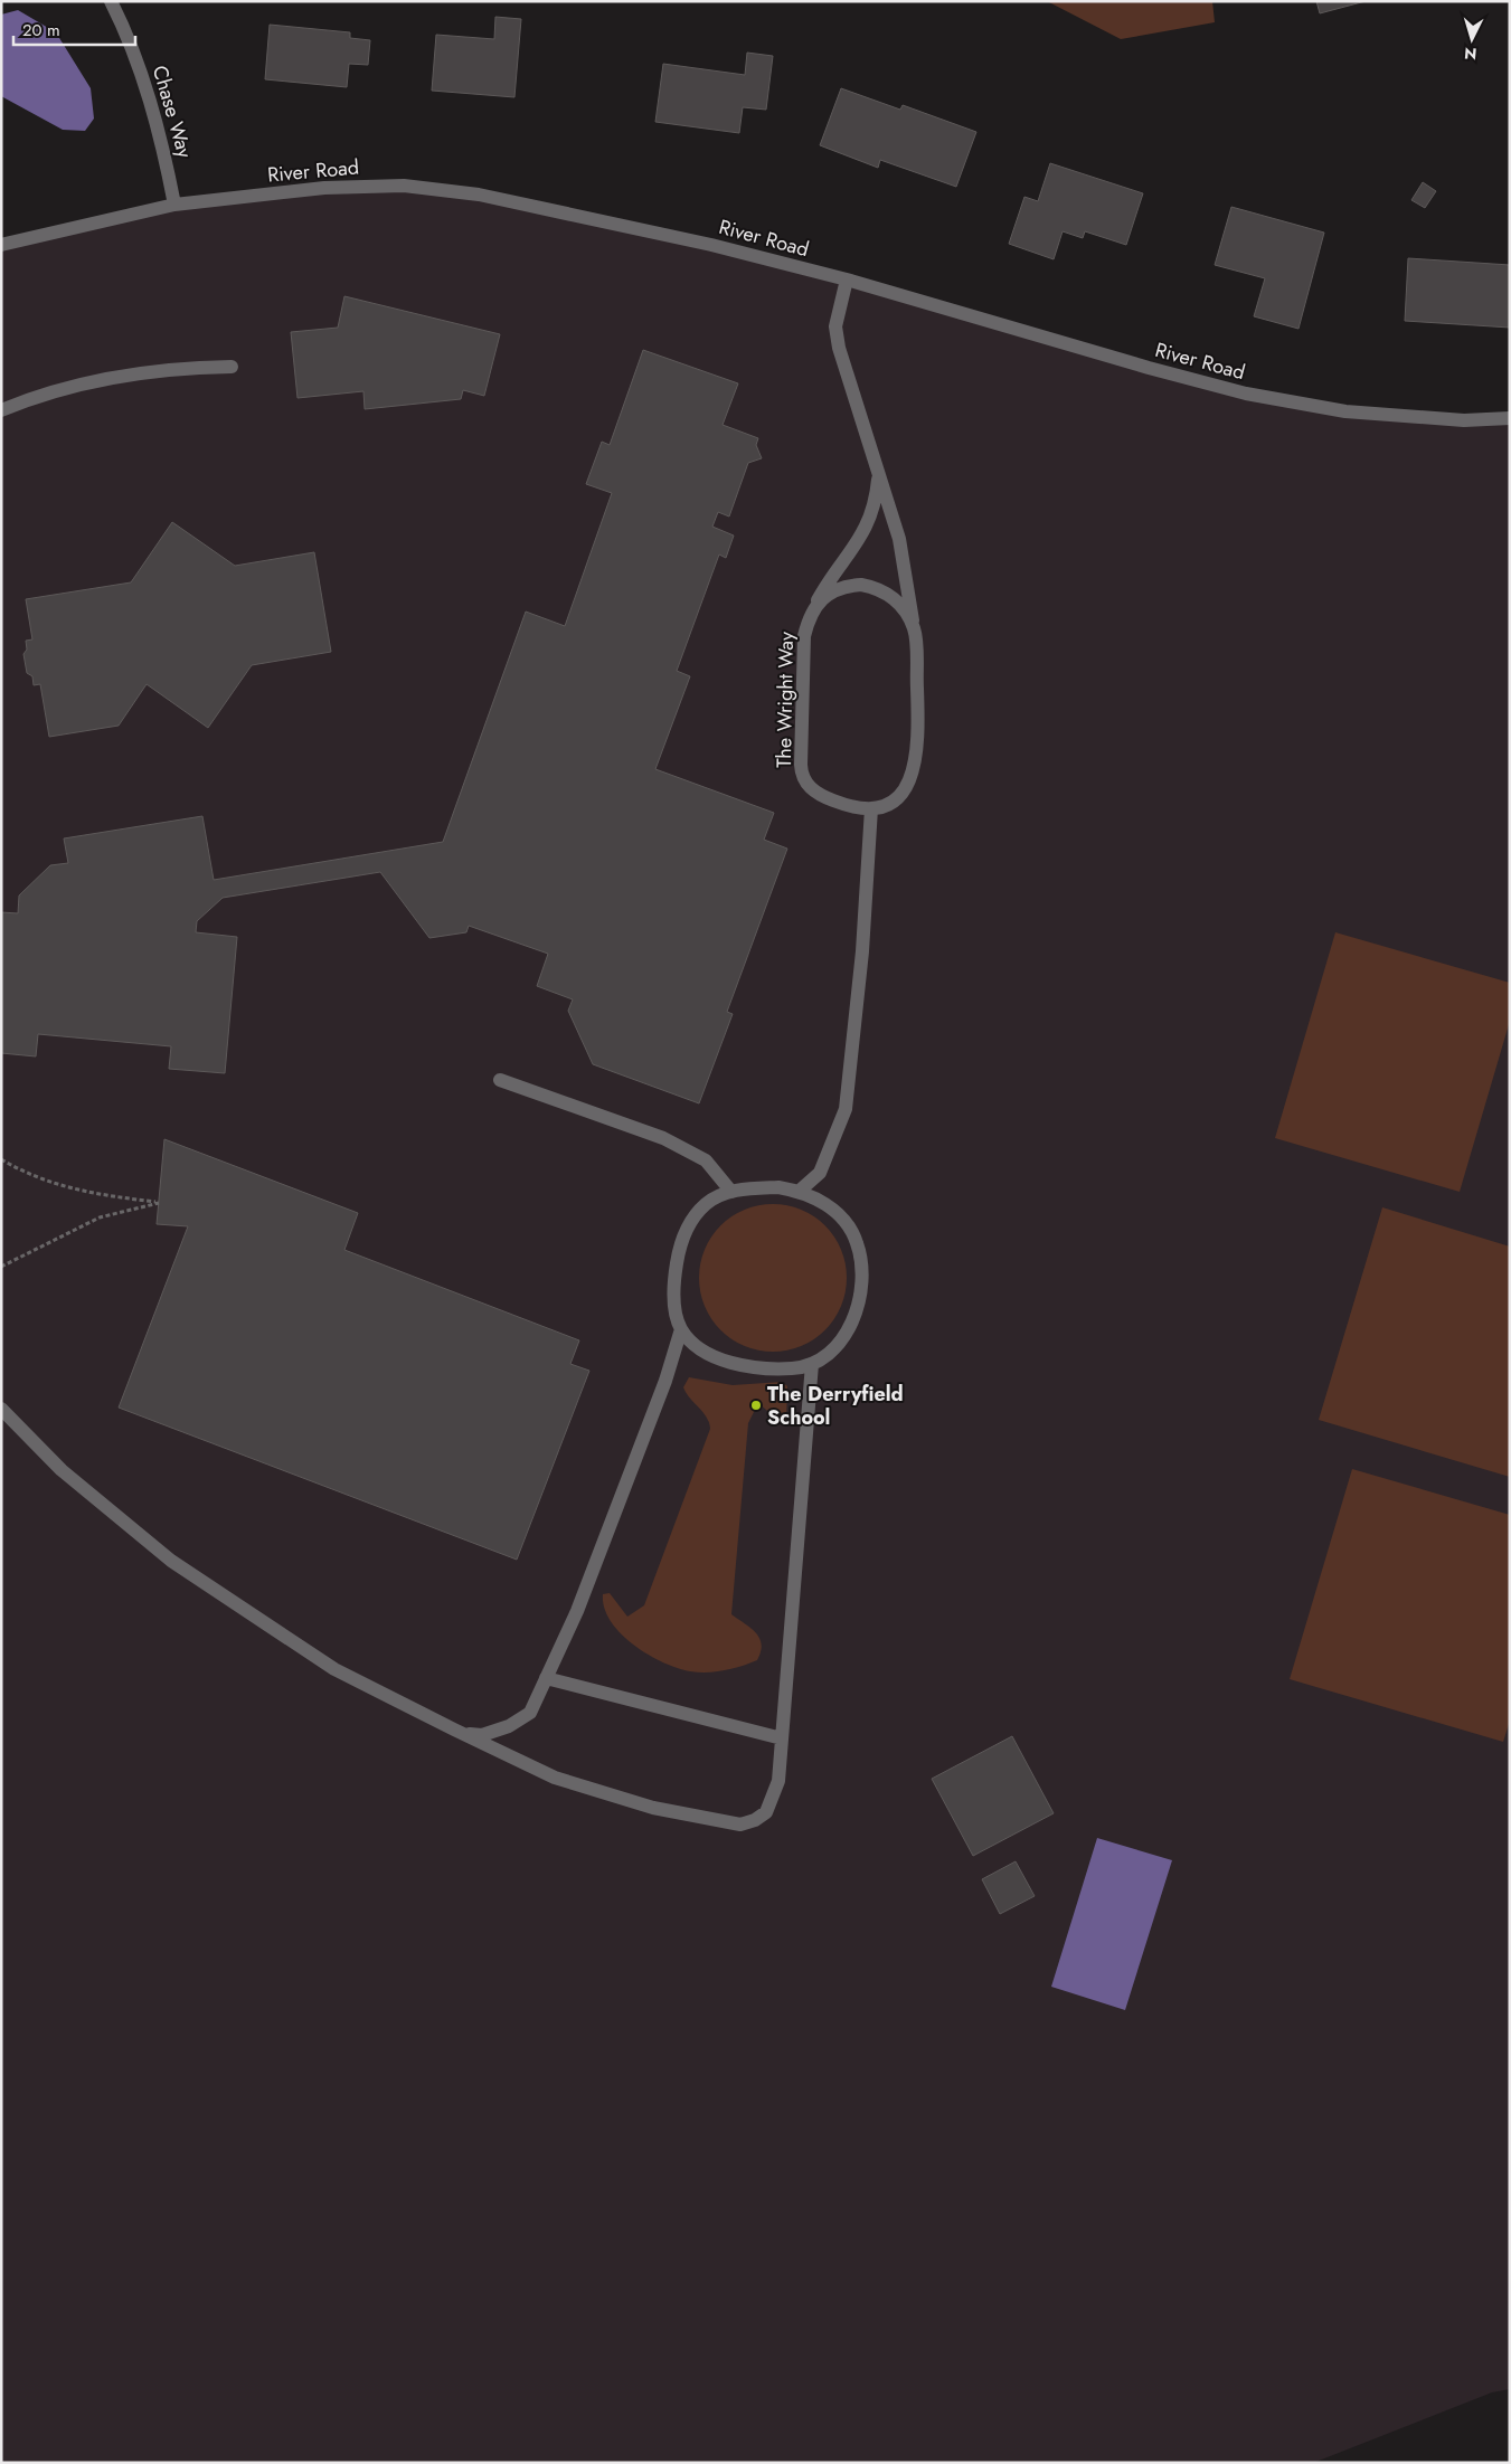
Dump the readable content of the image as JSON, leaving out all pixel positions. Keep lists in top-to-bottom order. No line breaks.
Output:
{"streets":{"street":["Chase Way","River Road","The Wright Way"]},"crossings":[["Chase Way","River Road"],["River Road","The Wright Way"]],"places":["The Derryfield School"],"scale_bar":"20 m","north":"bottom"}
